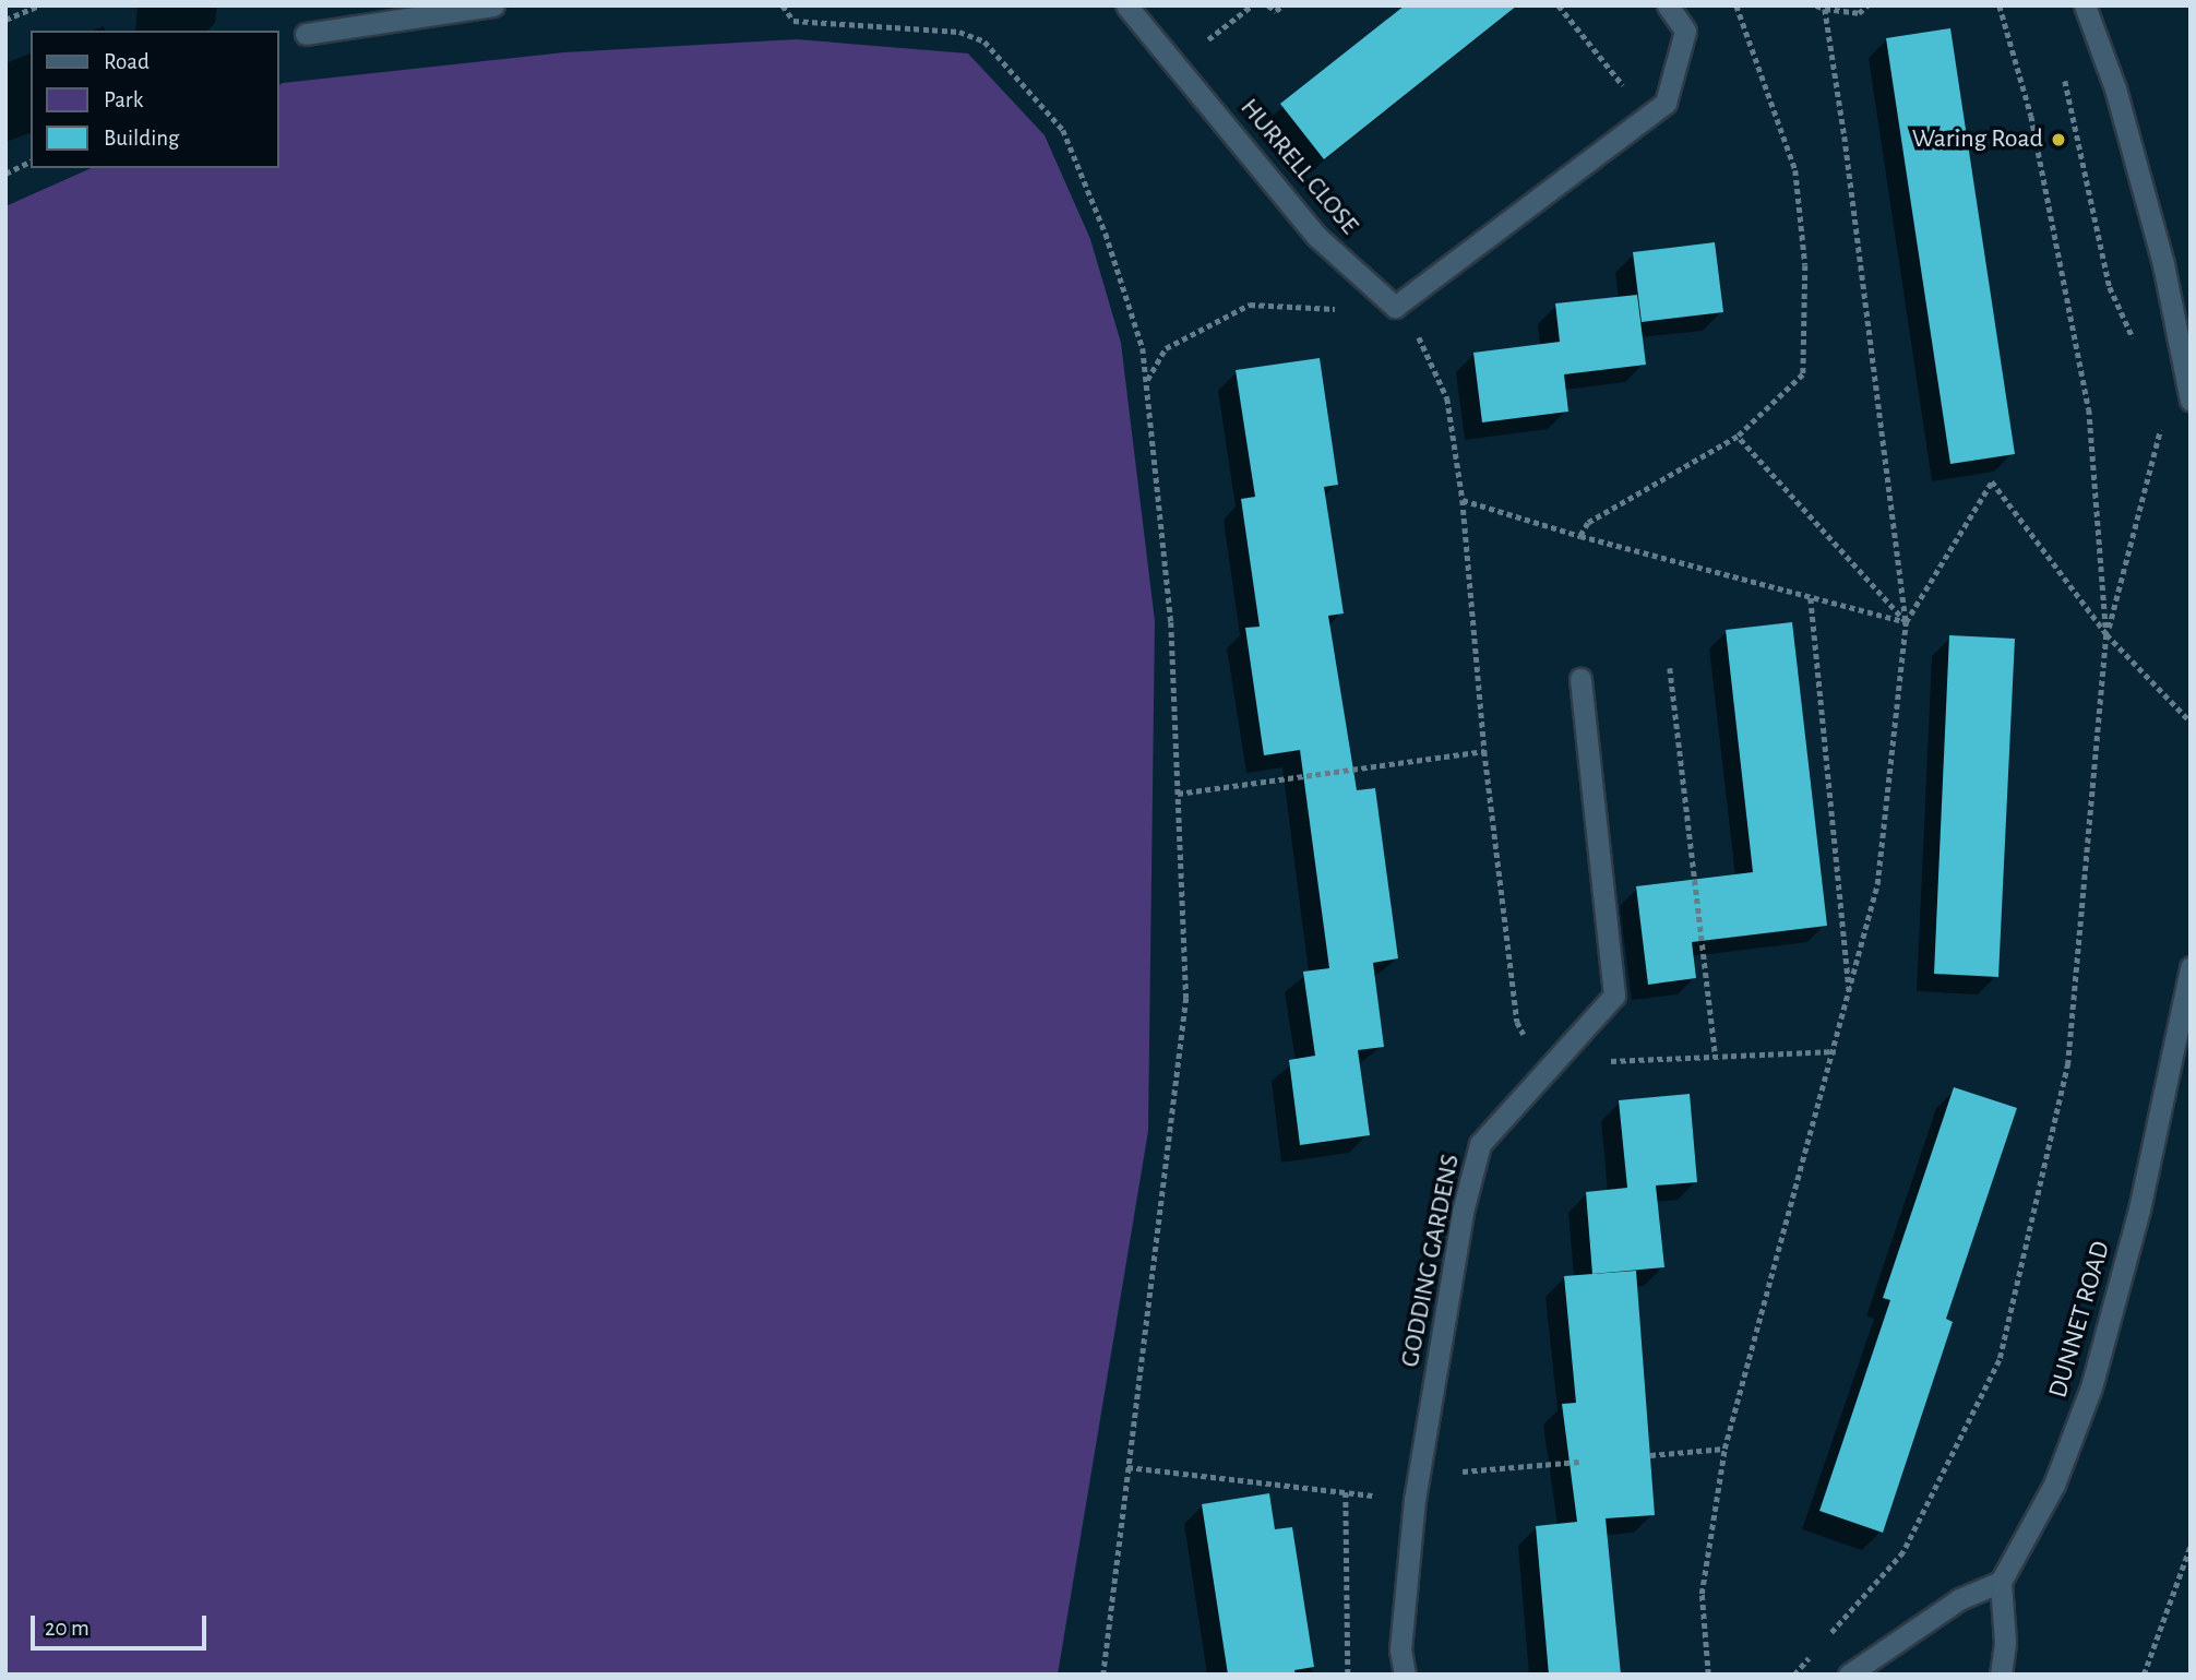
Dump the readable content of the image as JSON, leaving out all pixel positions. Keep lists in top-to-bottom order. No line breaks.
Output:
{"streets":{"street":["HURRELL CLOSE","GODDING GARDENS","DUNNET ROAD"]},"places":["Waring Road"],"legend":["Road","Park","Building"],"scale_bar":"20 m"}
